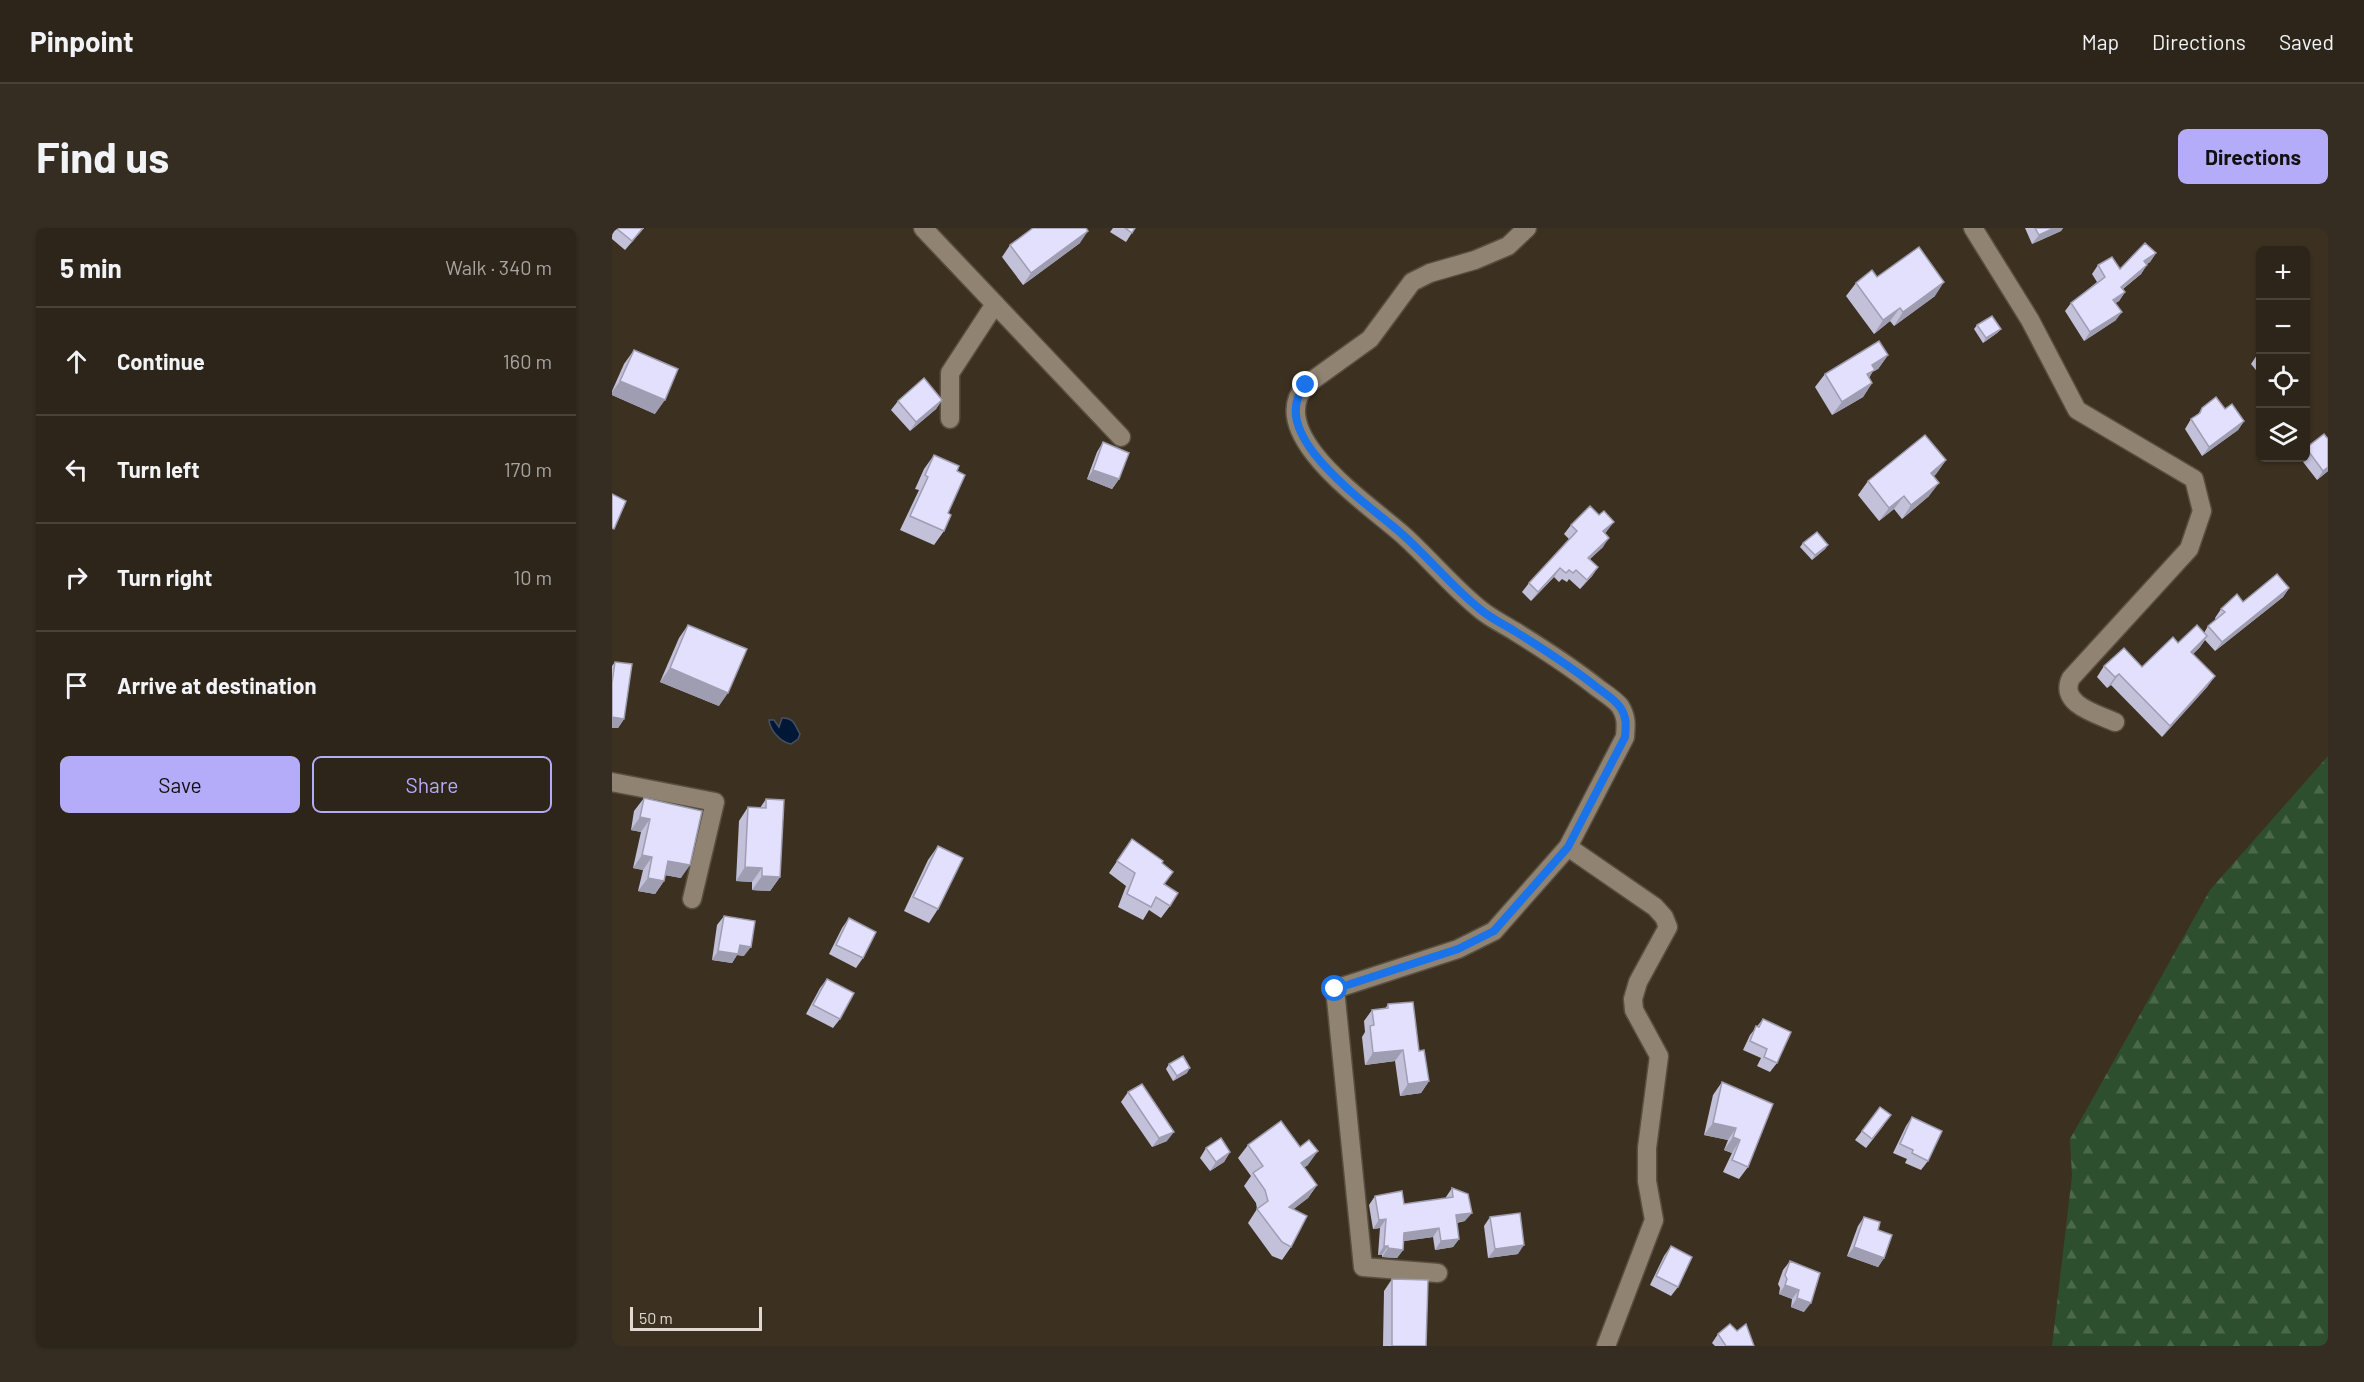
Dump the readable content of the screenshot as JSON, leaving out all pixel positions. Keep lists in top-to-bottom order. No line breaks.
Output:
{"scale_bar":"50 m","page":{"header":"Pinpoint","nav":["Map","Directions","Saved"],"buttons":["Directions",["Save","Share"]],"title":"Find us","heading":["5 min","Walk · 340 m"],"map_buttons":["+","−"],"list":[["Continue","160 m"],["Turn left","170 m"],["Turn right","10 m"],"Arrive at destination"],"scale":"50 m"}}
